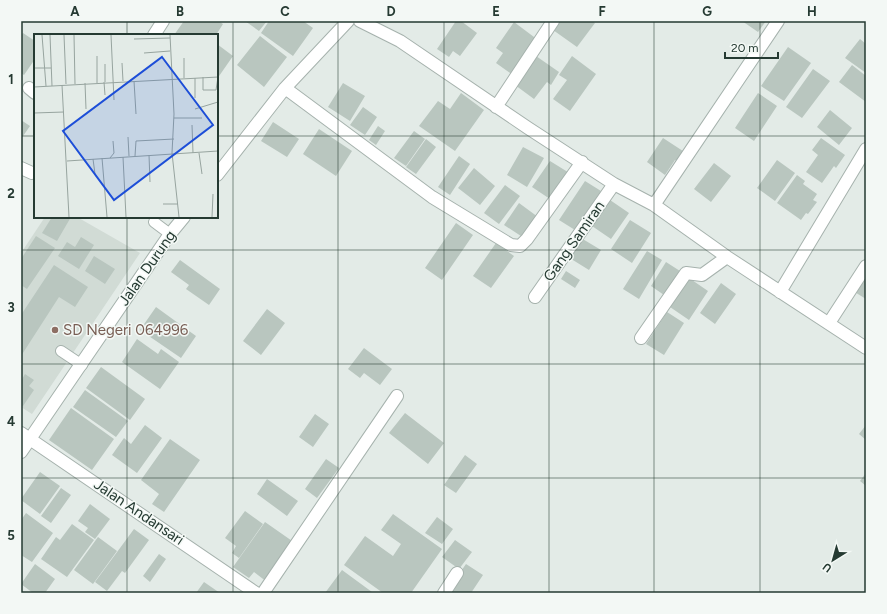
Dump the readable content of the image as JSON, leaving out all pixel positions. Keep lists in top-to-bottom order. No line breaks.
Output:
{"streets":{"street":["Gang Samiran","Jalan Durung","Jalan Andansari"]},"crossings":[["Jalan Durung","Jalan Andansari"]],"places":["SD Negeri 064996"],"scale_bar":"20 m","north":"bottom left","grid":{"columns":["A","B","C","D","E","F","G","H"],"rows":["1","2","3","4","5"]}}
